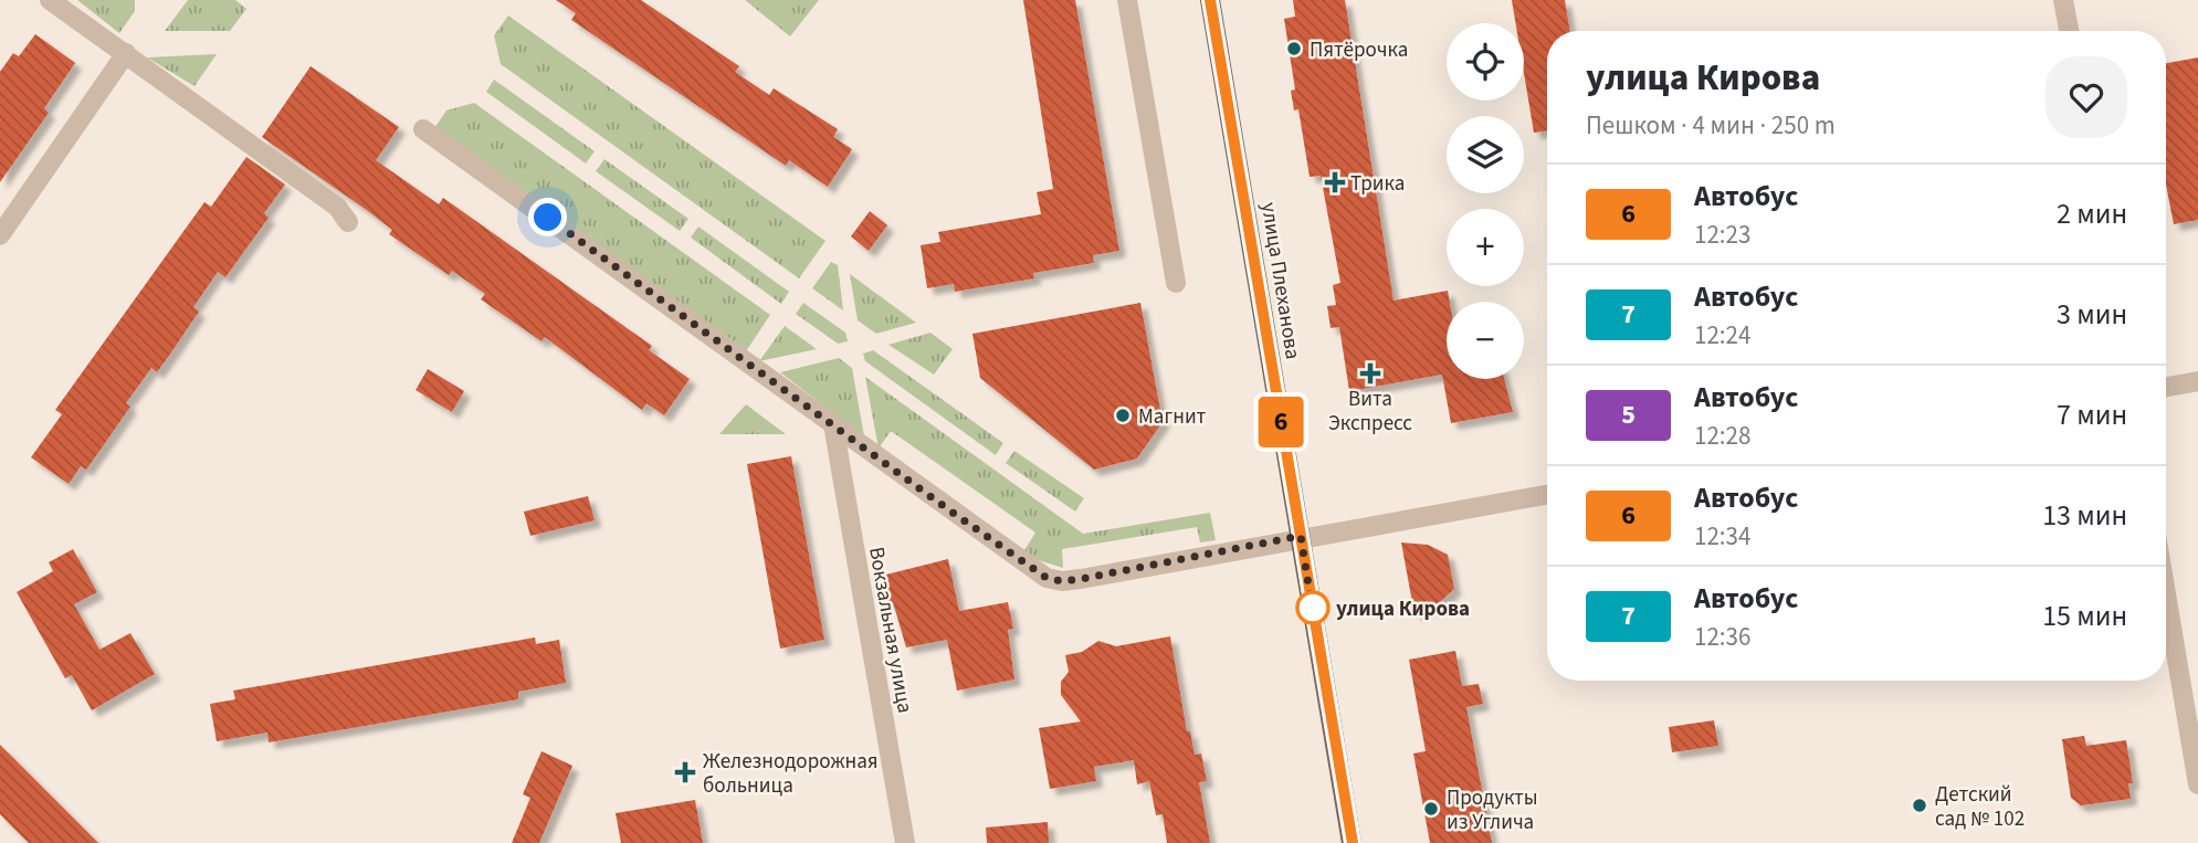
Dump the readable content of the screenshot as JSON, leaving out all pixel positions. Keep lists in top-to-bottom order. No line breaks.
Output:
{"streets":{"main road":["улица Плеханова"],"street":["Вокзальная улица"]},"places":{"other":["Пятёрочка","Магнит","улица Кирова","Детский сад № 102","Продукты из Углича"],"health":["Трика","Вита Экспресс","Железнодорожная больница"]},"lines":["bus line 6"],"page":{"on_map":"6","map_buttons":["+","−"],"heading":["улица Кирова","Пешком · 4 мин · 250 m"],"list":[{"mark":"6","name":"Автобус","note":"12:23","value":"2 мин"},{"mark":"7","name":"Автобус","note":"12:24","value":"3 мин"},{"mark":"5","name":"Автобус","note":"12:28","value":"7 мин"},{"mark":"6","name":"Автобус","note":"12:34","value":"13 мин"},{"mark":"7","name":"Автобус","note":"12:36","value":"15 мин"}]}}
